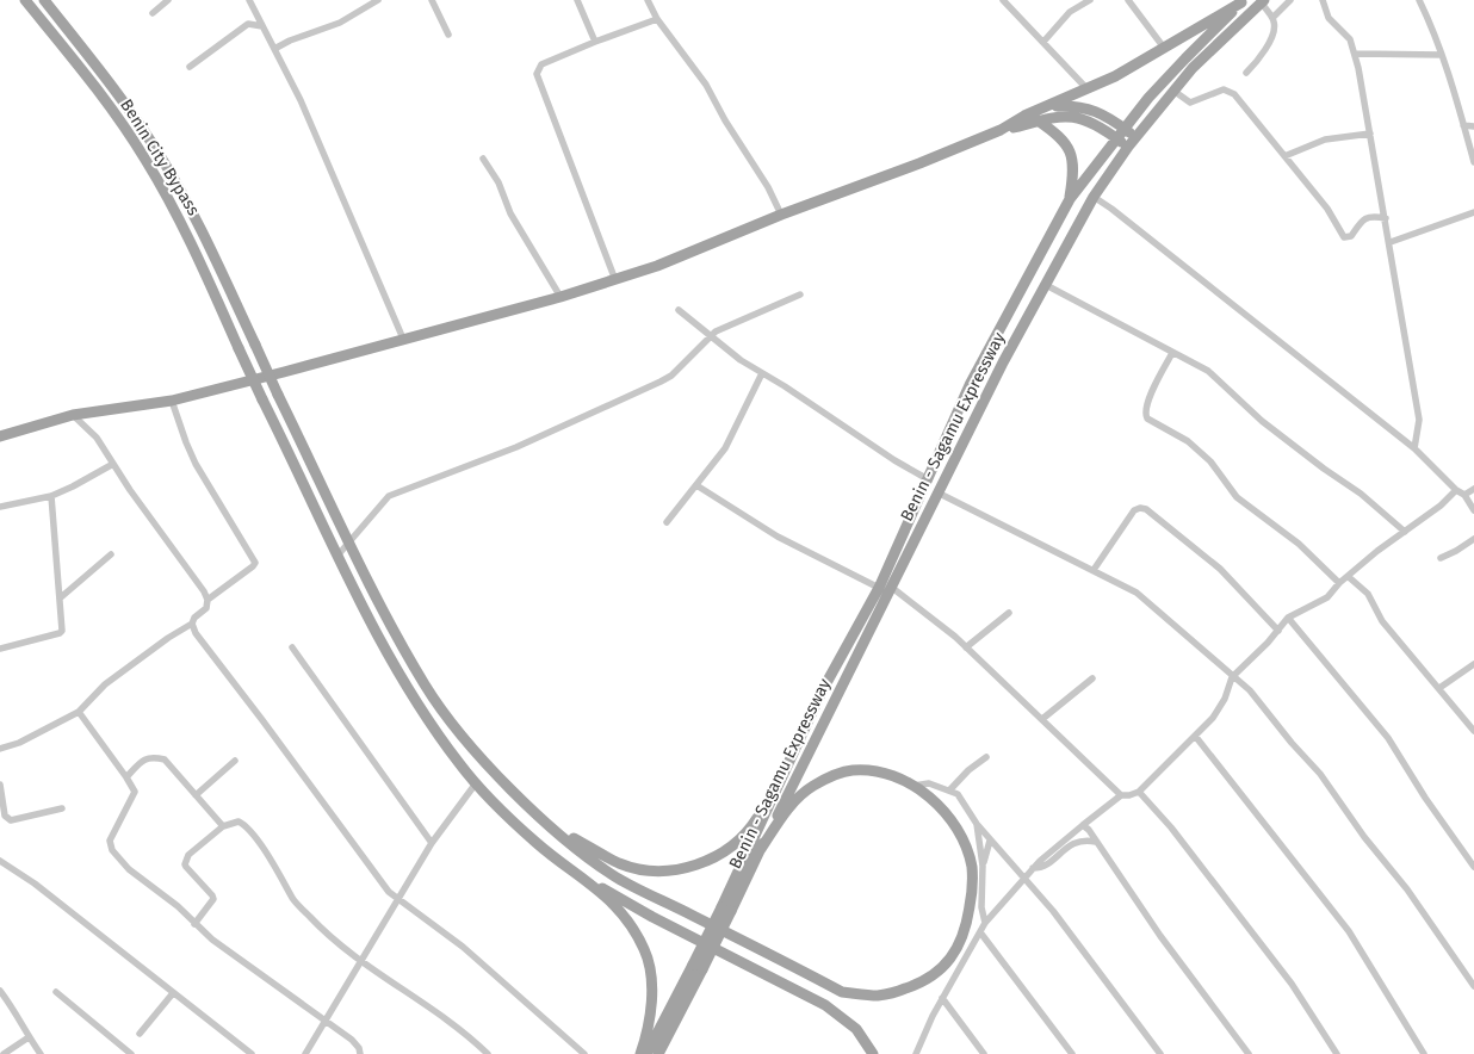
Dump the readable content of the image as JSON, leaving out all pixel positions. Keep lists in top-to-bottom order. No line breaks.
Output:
{"streets":{"highway":["Benin City Bypass","Benin - Sagamu Expressway"]}}
